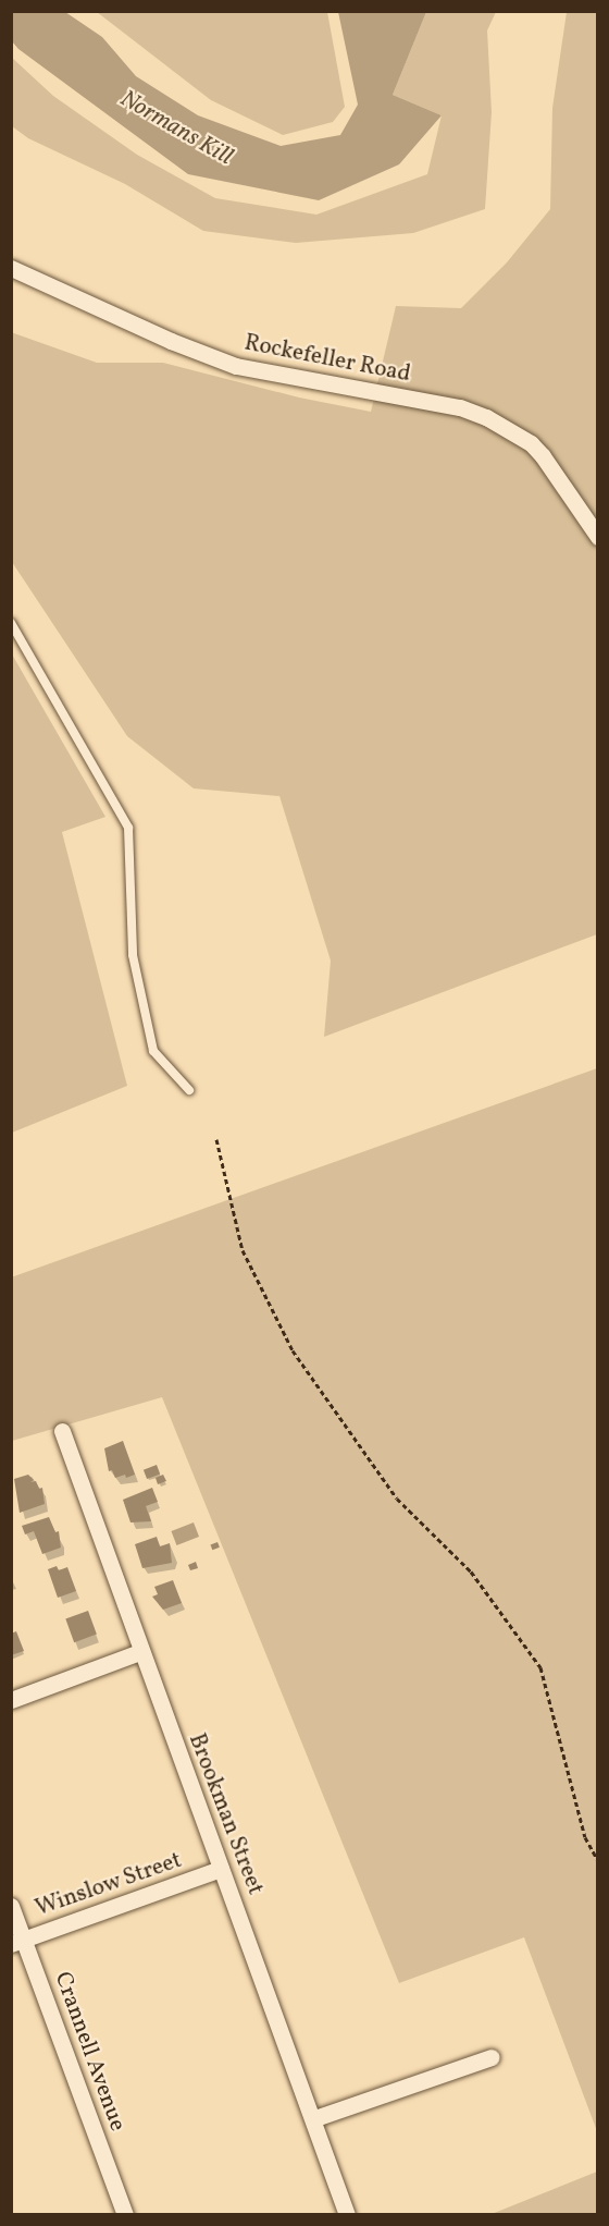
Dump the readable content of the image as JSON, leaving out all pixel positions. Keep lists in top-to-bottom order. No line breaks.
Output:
{"streets":{"street":["Rockefeller Road","Brookman Street","Winslow Street","Crannell Avenue"]},"crossings":[["Brookman Street","Winslow Street"],["Winslow Street","Crannell Avenue"]],"water":["Normans Kill"]}
